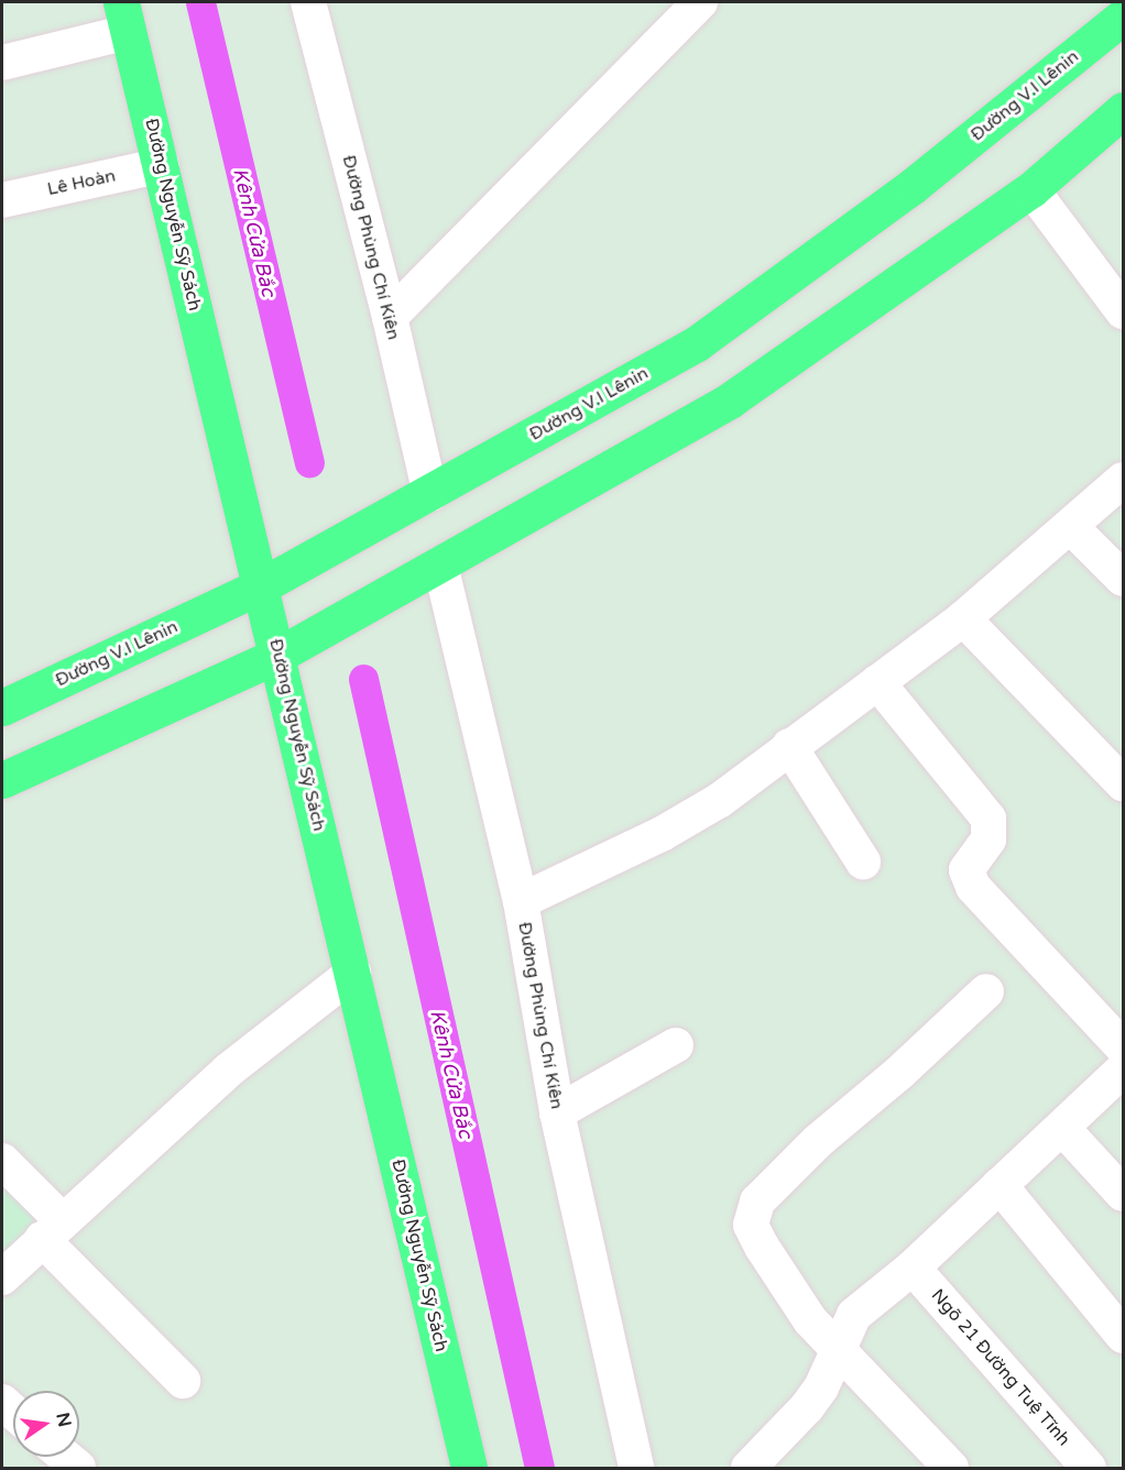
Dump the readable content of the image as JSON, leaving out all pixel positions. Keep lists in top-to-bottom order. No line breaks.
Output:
{"streets":{"main road":["Đường V.I Lênin","Đường Nguyễn Sỹ Sách"],"street":["Lê Hoàn","Đường Phùng Chí Kiên","Ngõ 21 Đường Tuệ Tĩnh"]},"crossings":[["Đường V.I Lênin","Đường Nguyễn Sỹ Sách"],["Đường V.I Lênin","Đường Phùng Chí Kiên"],["Lê Hoàn","Đường Nguyễn Sỹ Sách"]],"water":["Kênh Cửa Bắc"],"north":"right"}
